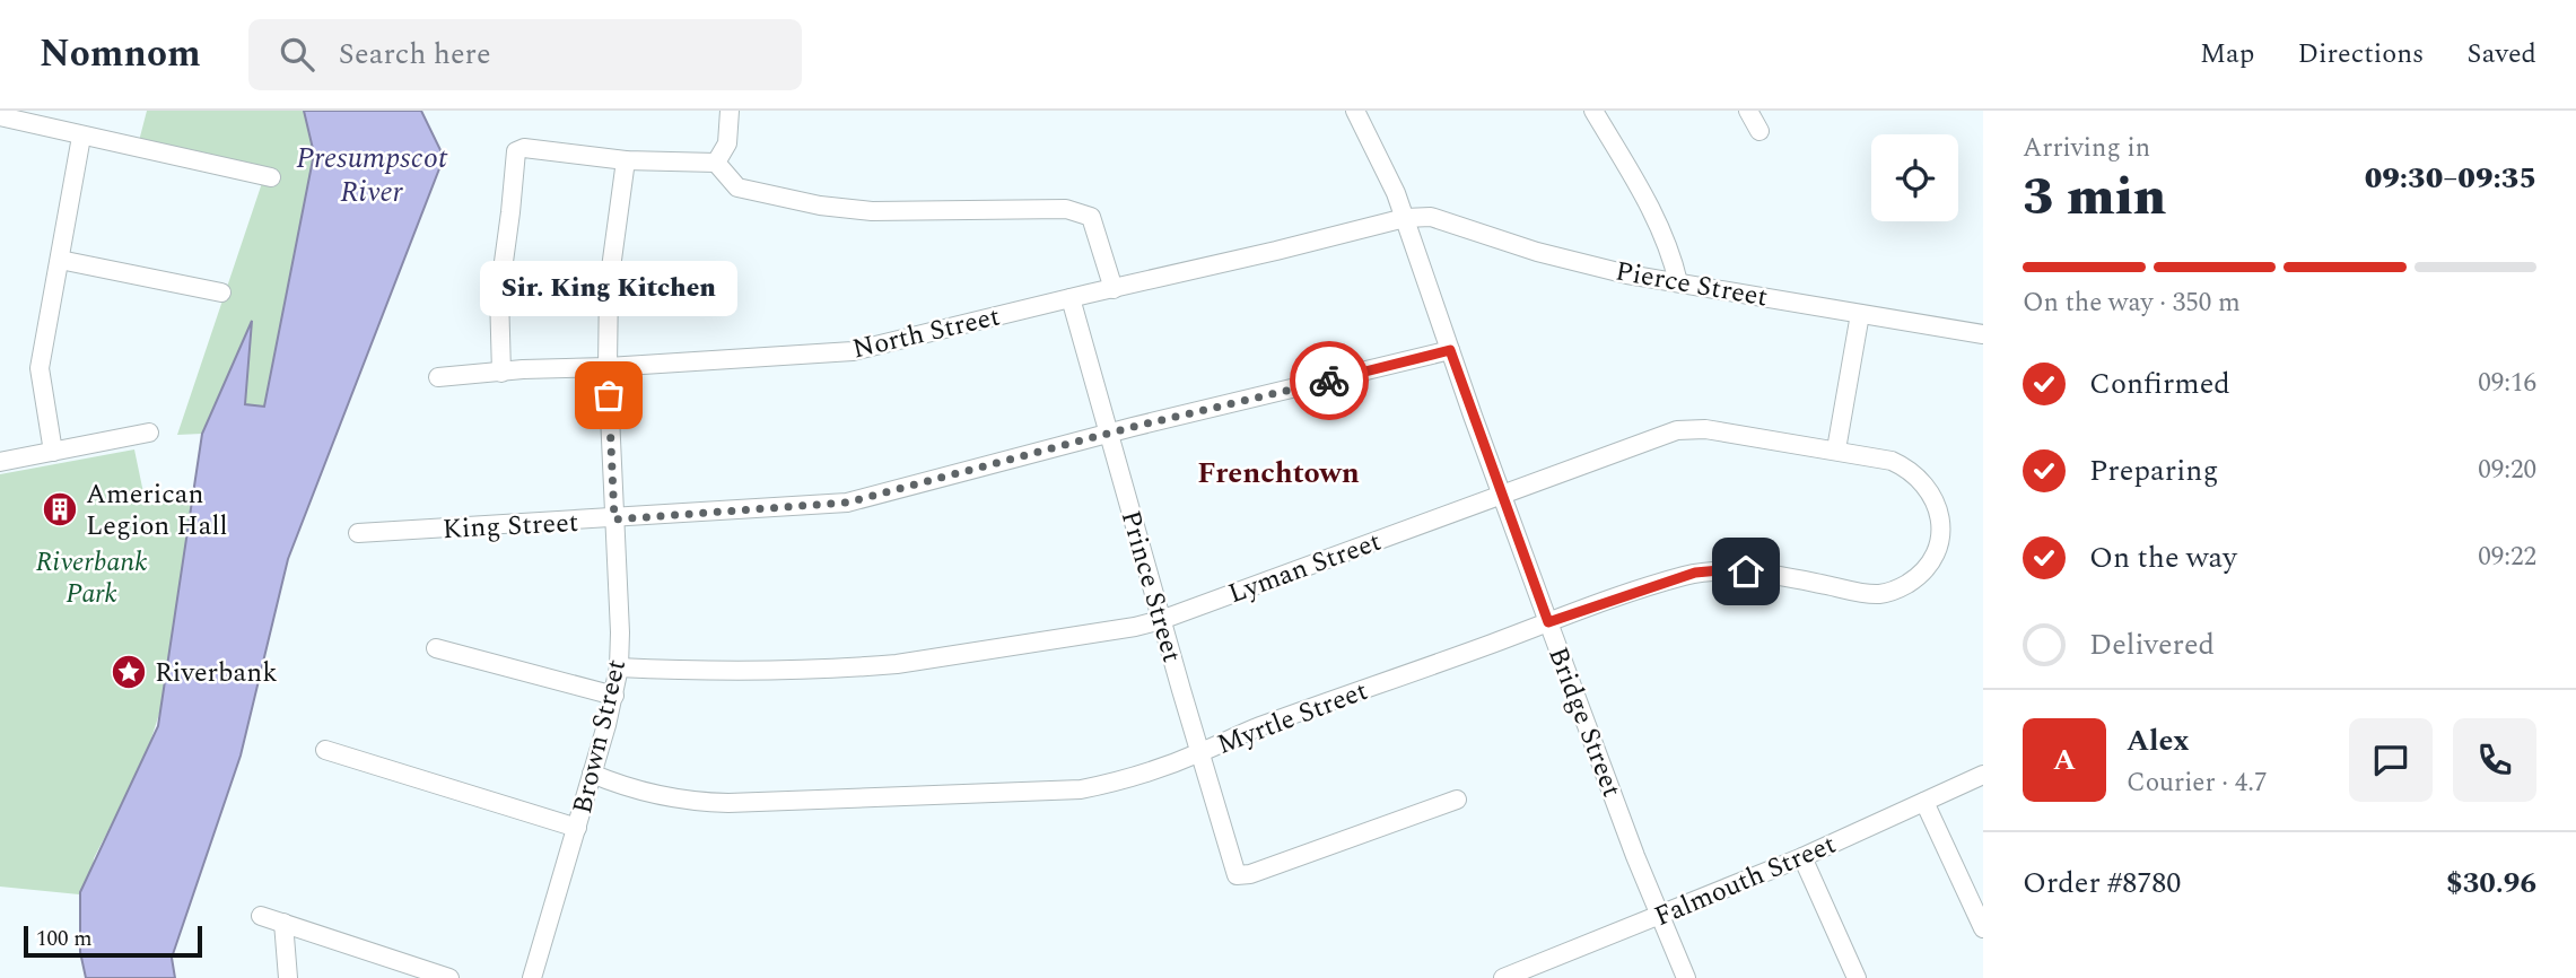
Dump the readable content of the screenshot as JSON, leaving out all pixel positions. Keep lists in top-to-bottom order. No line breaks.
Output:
{"streets":{"street":["Pierce Street","North Street","King Street","Lyman Street","Prince Street","Myrtle Street","Bridge Street","Brown Street","Falmouth Street"]},"crossings":[["Pierce Street","North Street"],["Pierce Street","Bridge Street"],["North Street","Prince Street"],["North Street","Bridge Street"],["North Street","Brown Street"],["King Street","Prince Street"],["King Street","Bridge Street"],["King Street","Brown Street"],["Lyman Street","Prince Street"],["Lyman Street","Myrtle Street"],["Lyman Street","Bridge Street"],["Lyman Street","Brown Street"],["Prince Street","Myrtle Street"],["Myrtle Street","Bridge Street"],["Myrtle Street","Brown Street"],["Bridge Street","Falmouth Street"]],"districts":["Frenchtown"],"water":["Presumpscot River"],"parks":["Riverbank Park"],"places":{"other":["Sir. King Kitchen"],"building":["American Legion Hall"],"place":["Riverbank"]},"scale_bar":"100 m","page":{"header":"Nomnom","search":"Search here","nav":["Map","Directions","Saved"],"heading":["3 min","Arriving in","09:30–09:35"],"panel":["Alex","Courier · 4.7","Order #8780","$30.96"],"bar":"On the way · 350 m","bubble":"Sir. King Kitchen","list":[["Confirmed","09:16"],["Preparing","09:20"],["On the way","09:22"],"Delivered"],"round":"A","scale":"100 m"}}
